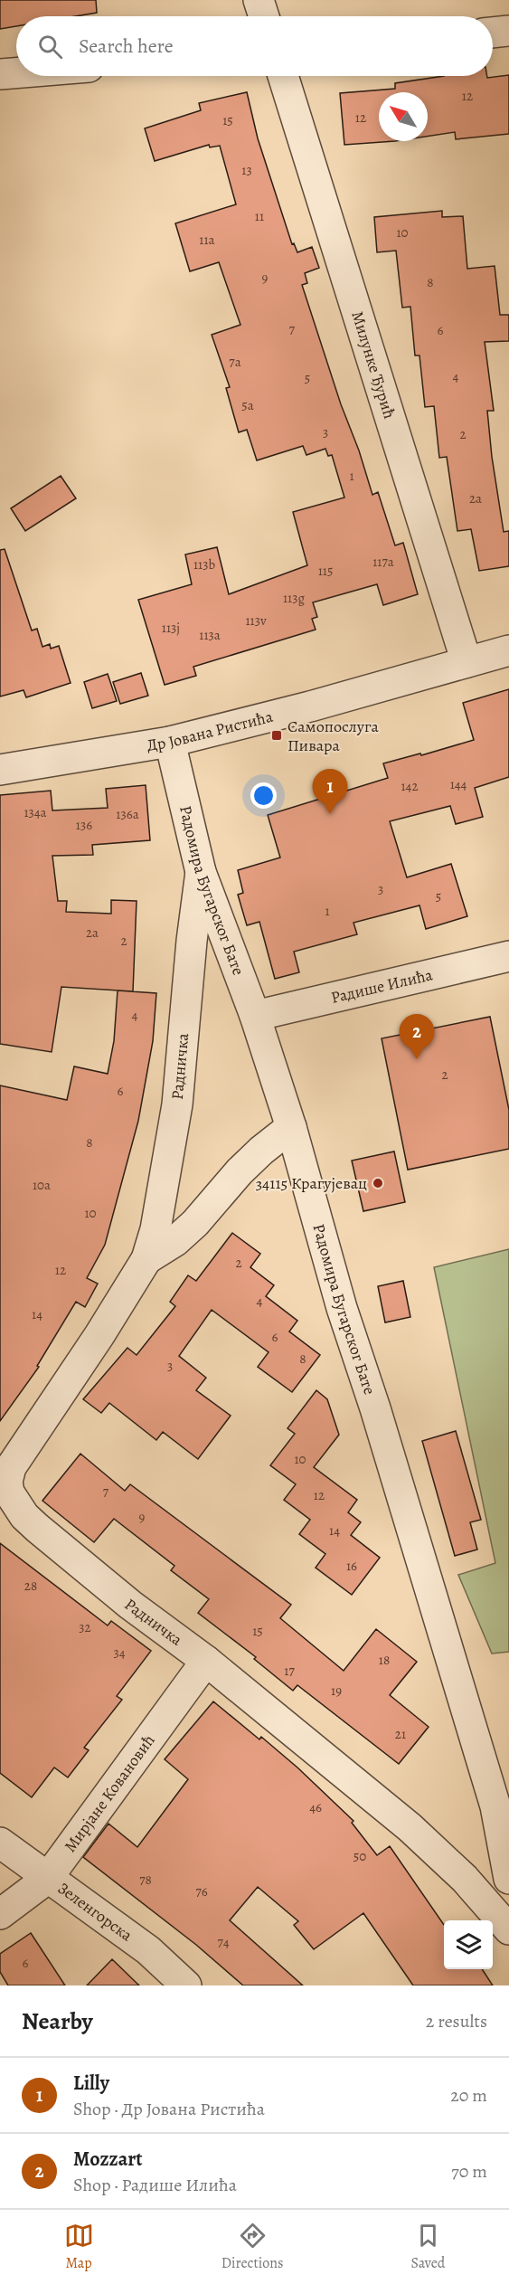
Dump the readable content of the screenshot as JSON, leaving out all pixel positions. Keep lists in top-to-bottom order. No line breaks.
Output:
{"streets":{"street":["Милунке Ђурић","Др Јована Ристића","Радомира Бугарског Бате","Радише Илића","Радничка","Мирјане Ковановић","Зеленгорска"]},"crossings":[["Милунке Ђурић","Др Јована Ристића"],["Др Јована Ристића","Радомира Бугарског Бате"],["Радомира Бугарског Бате","Радише Илића"],["Радомира Бугарског Бате","Радничка"],["Радничка","Мирјане Ковановић"],["Мирјане Ковановић","Зеленгорска"]],"places":{"transit":["Самопослуга Пивара"],"other":["34115 Крагујевац"]},"house_numbers":["12","12","15","13","11","10","11a","9","8","7","6","7a","4","5","5a","3","2","1","2a","117a","113b","115","113g","113v","113j","113a","144","142","134a","136a","136","3","5","1","2a","2","4","2","6","8","10a","10","2","12","4","14","6","8","3","10","7","12","9","14","16","28","32","15","34","18","17","19","21","46","50","78","76","74","6"],"north":"top left","page":{"search":"Search here","pins":["1","2"],"heading":["Nearby","2 results"],"list":[{"mark":"1","name":"Lilly","note":"Shop · Др Јована Ристића","value":"20 m"},{"mark":"2","name":"Mozzart","note":"Shop · Радише Илића","value":"70 m"}],"nav":["Map","Directions","Saved"]}}
